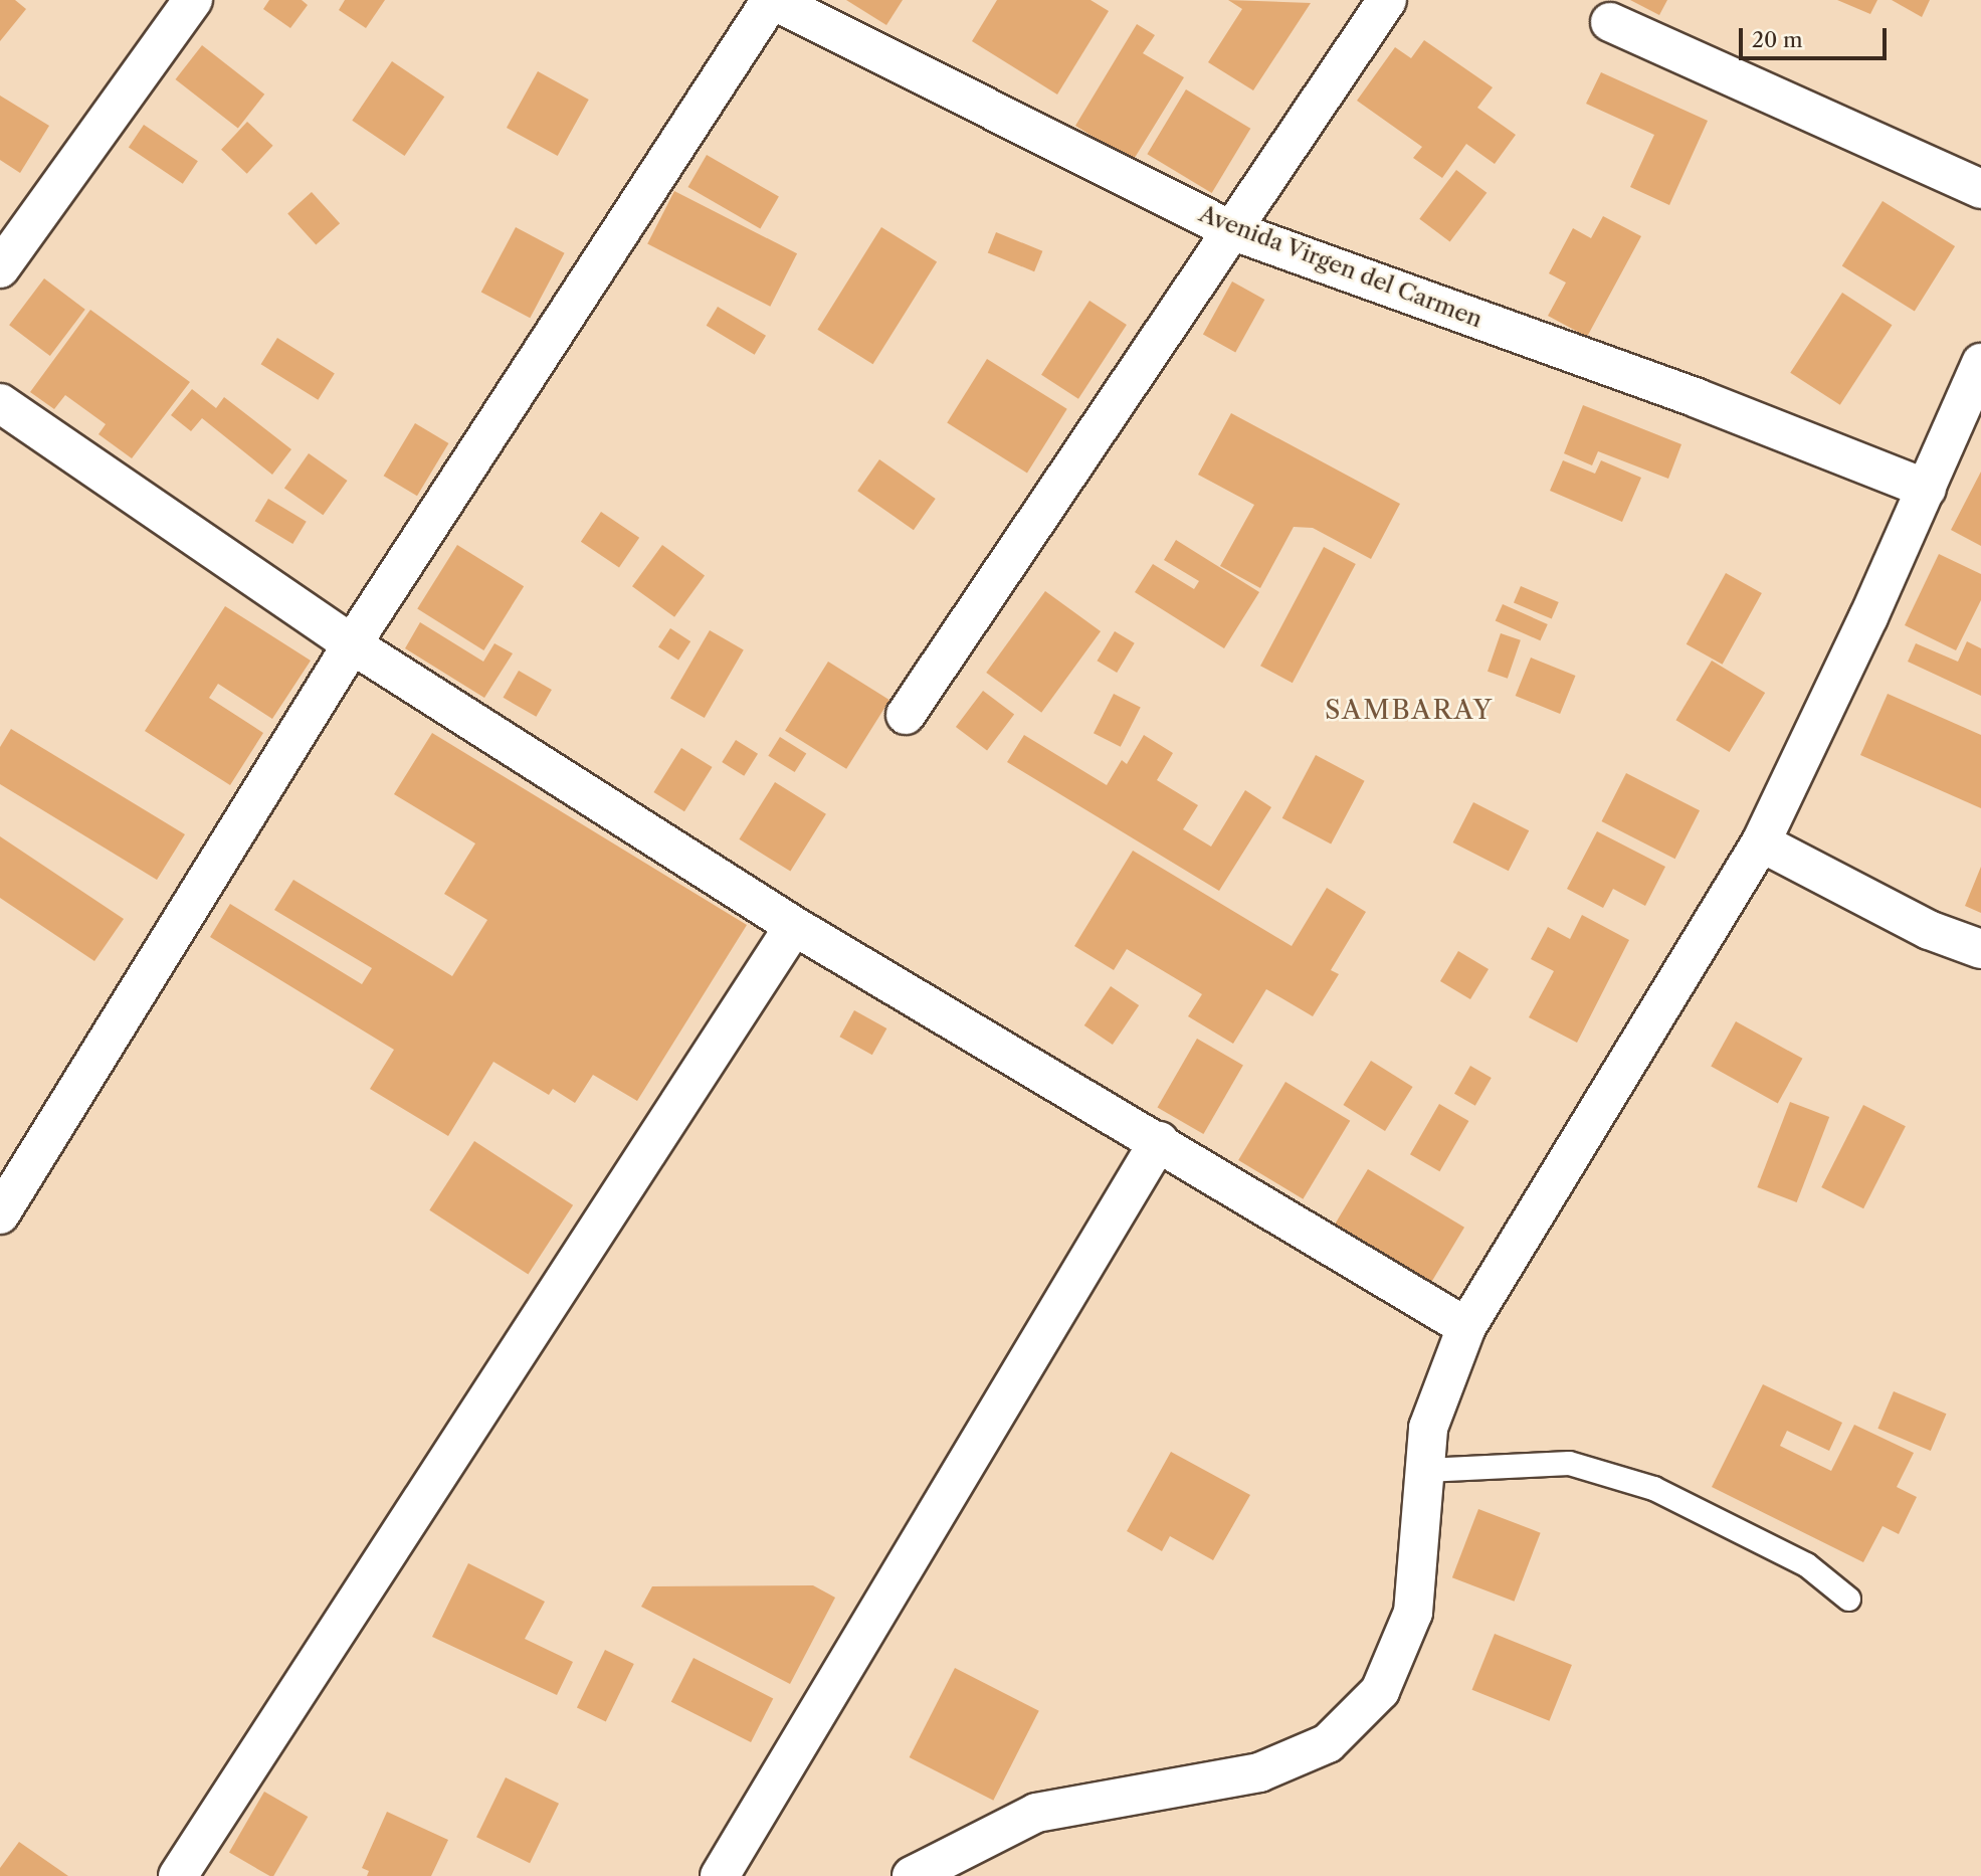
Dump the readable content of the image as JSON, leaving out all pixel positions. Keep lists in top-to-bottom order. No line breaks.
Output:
{"streets":{"street":["Avenida Virgen del Carmen"]},"districts":["SAMBARAY"],"scale_bar":"20 m"}
